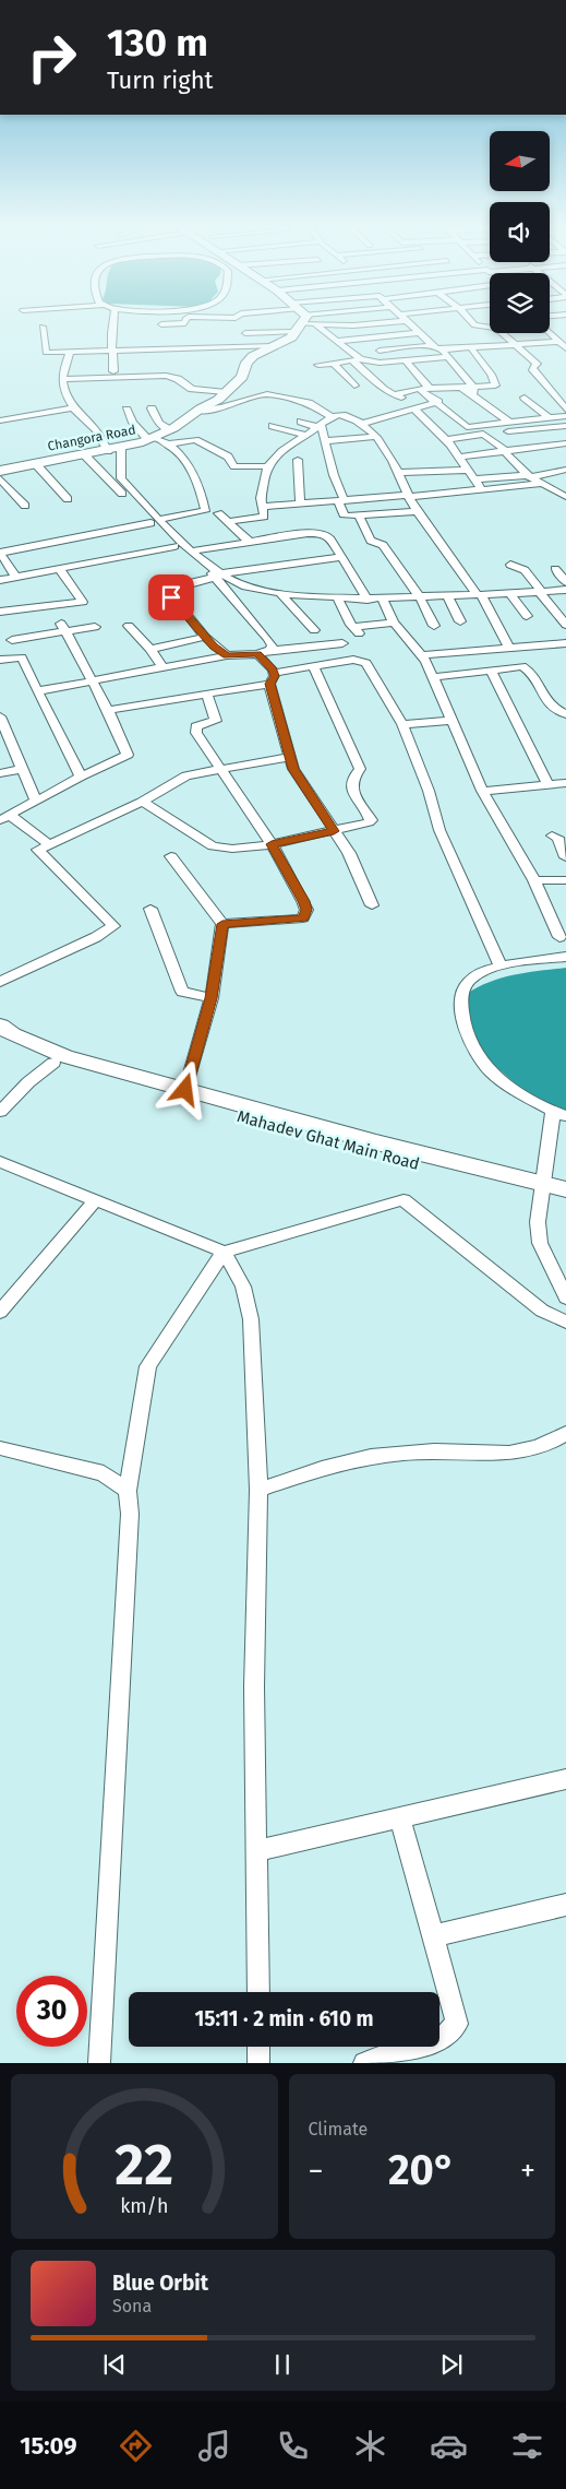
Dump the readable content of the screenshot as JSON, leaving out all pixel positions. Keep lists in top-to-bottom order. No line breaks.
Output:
{"streets":{"street":["Changora Road","Mahadev Ghat Main Road"]},"north":"left","page":{"turn":["130 m","Turn right"],"limit":"30","trip":"15:11 · 2 min · 610 m","tile":"Climate","heat":["−","20°","+"],"song":["Blue Orbit","Sona"],"tabs":"15:09","gauge":["22","km/h"]}}
